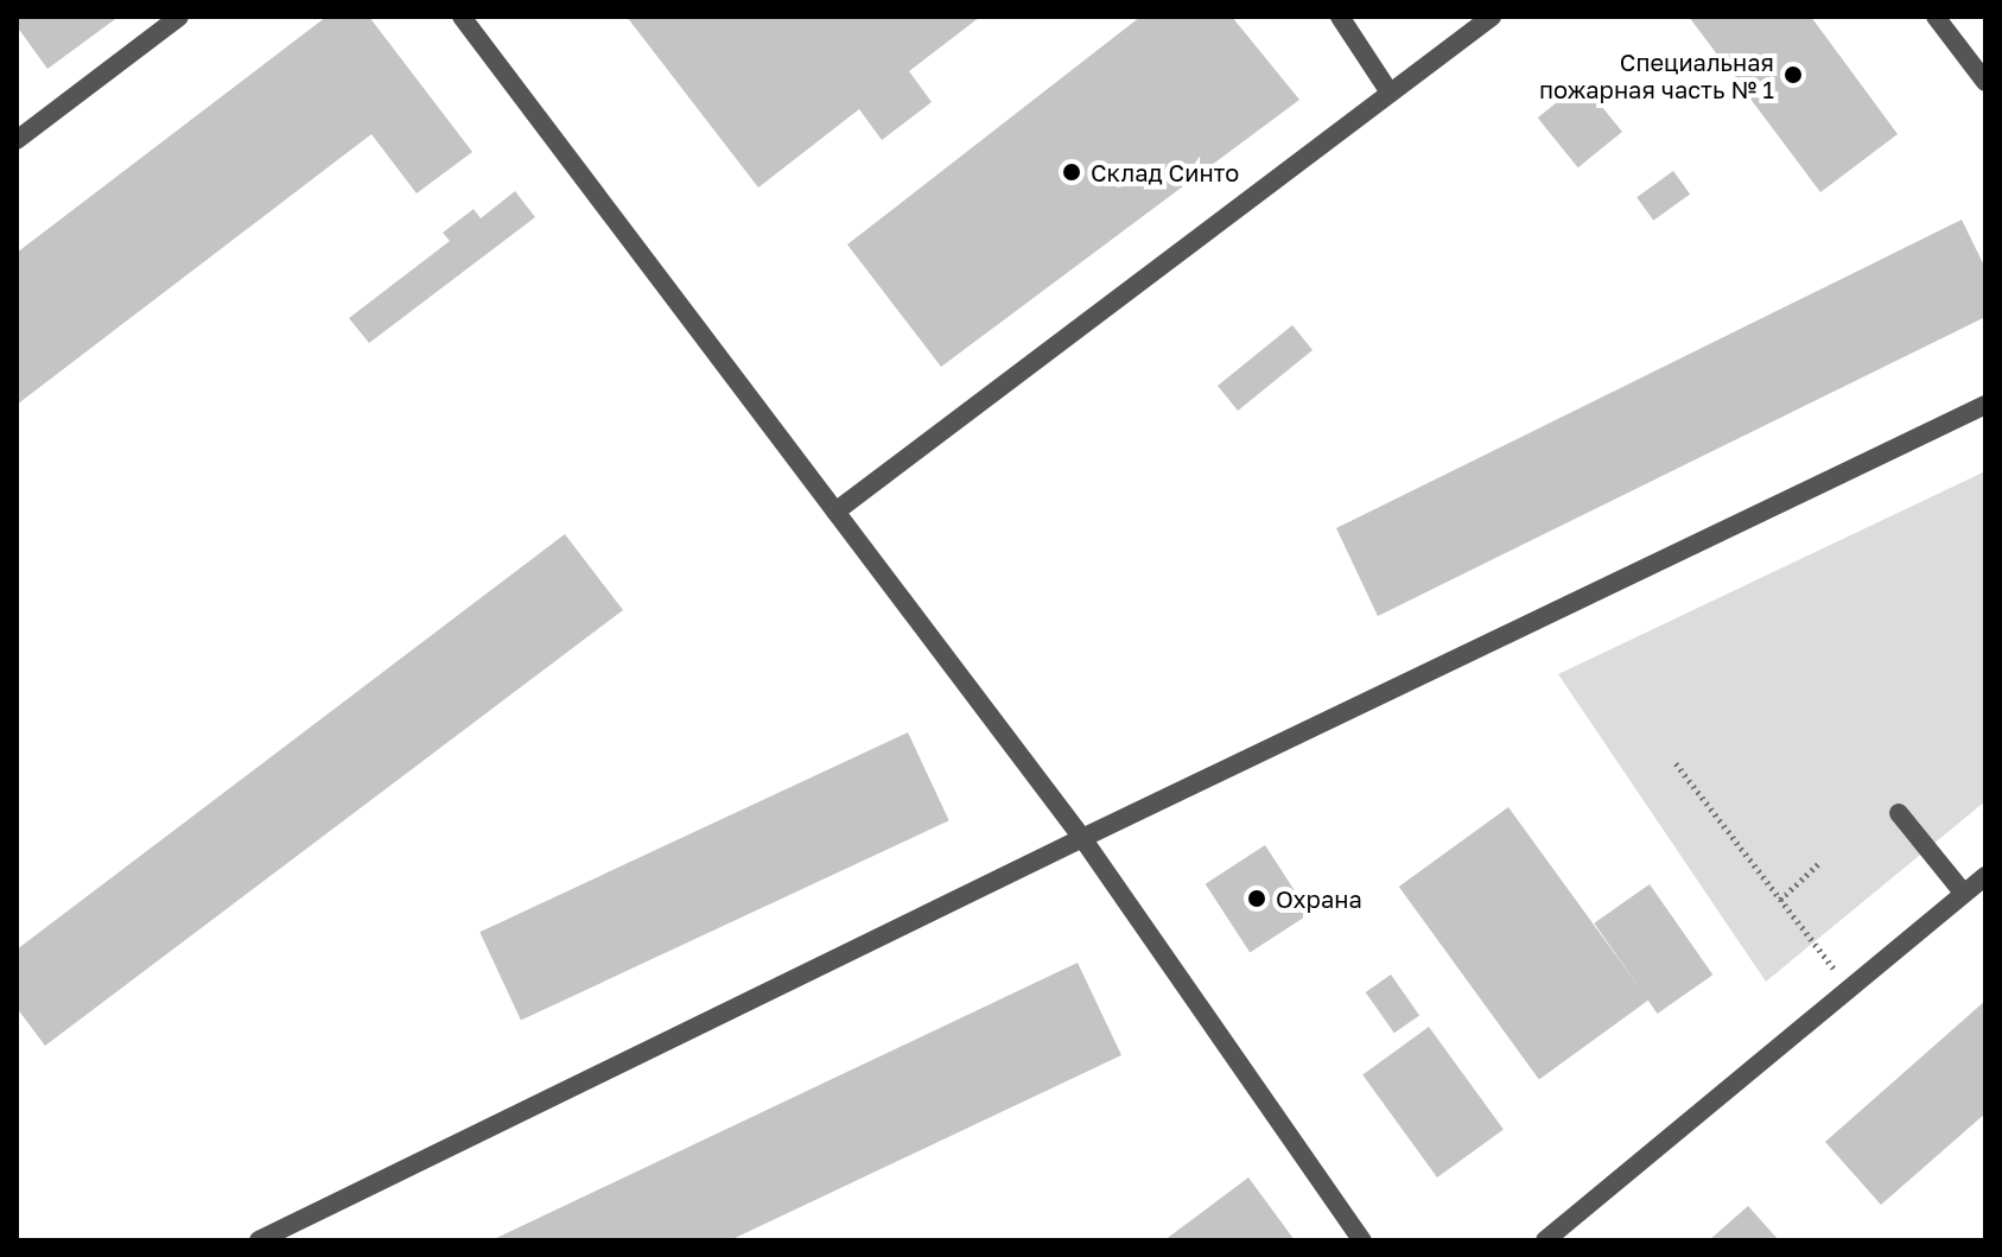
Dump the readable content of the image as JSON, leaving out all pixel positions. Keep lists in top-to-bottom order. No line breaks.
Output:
{"places":["Специальная пожарная часть № 1","Склад Синто","Охрана"]}
